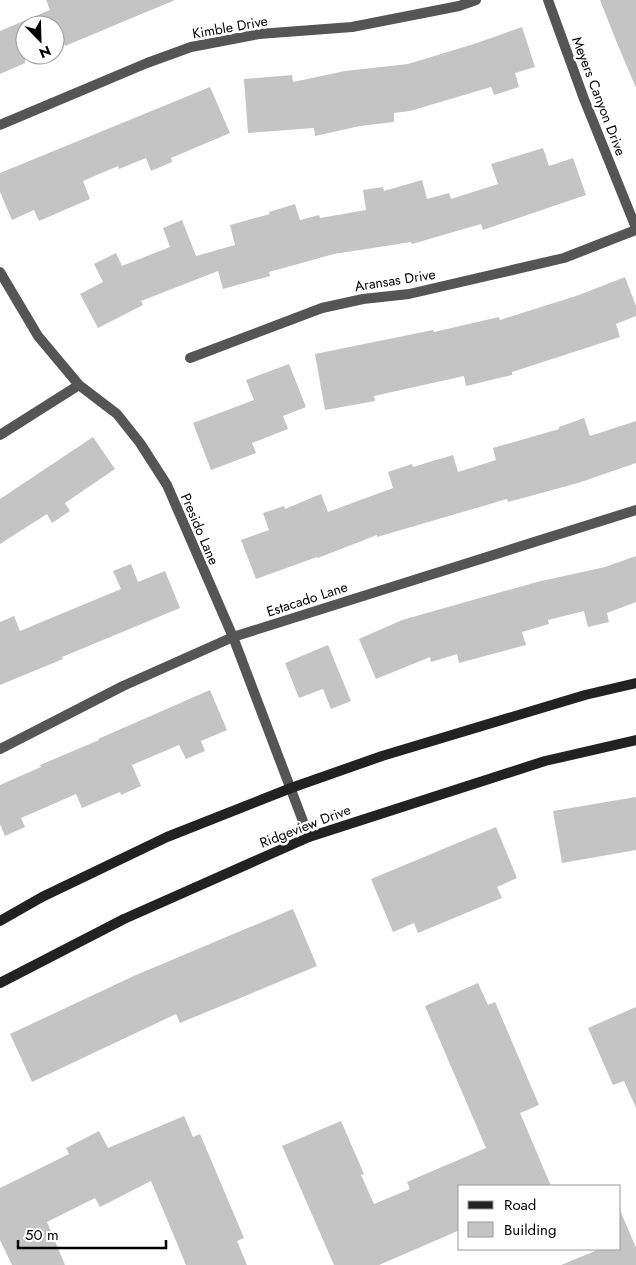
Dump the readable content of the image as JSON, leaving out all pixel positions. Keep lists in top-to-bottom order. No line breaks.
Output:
{"streets":{"main road":["Ridgeview Drive"],"street":["Kimble Drive","Meyers Canyon Drive","Aransas Drive","Presido Lane","Estacado Lane"]},"crossings":[["Meyers Canyon Drive","Aransas Drive"],["Presido Lane","Estacado Lane"],["Presido Lane","Ridgeview Drive"]],"legend":["Road","Building"],"scale_bar":"50 m","north":"bottom right"}
